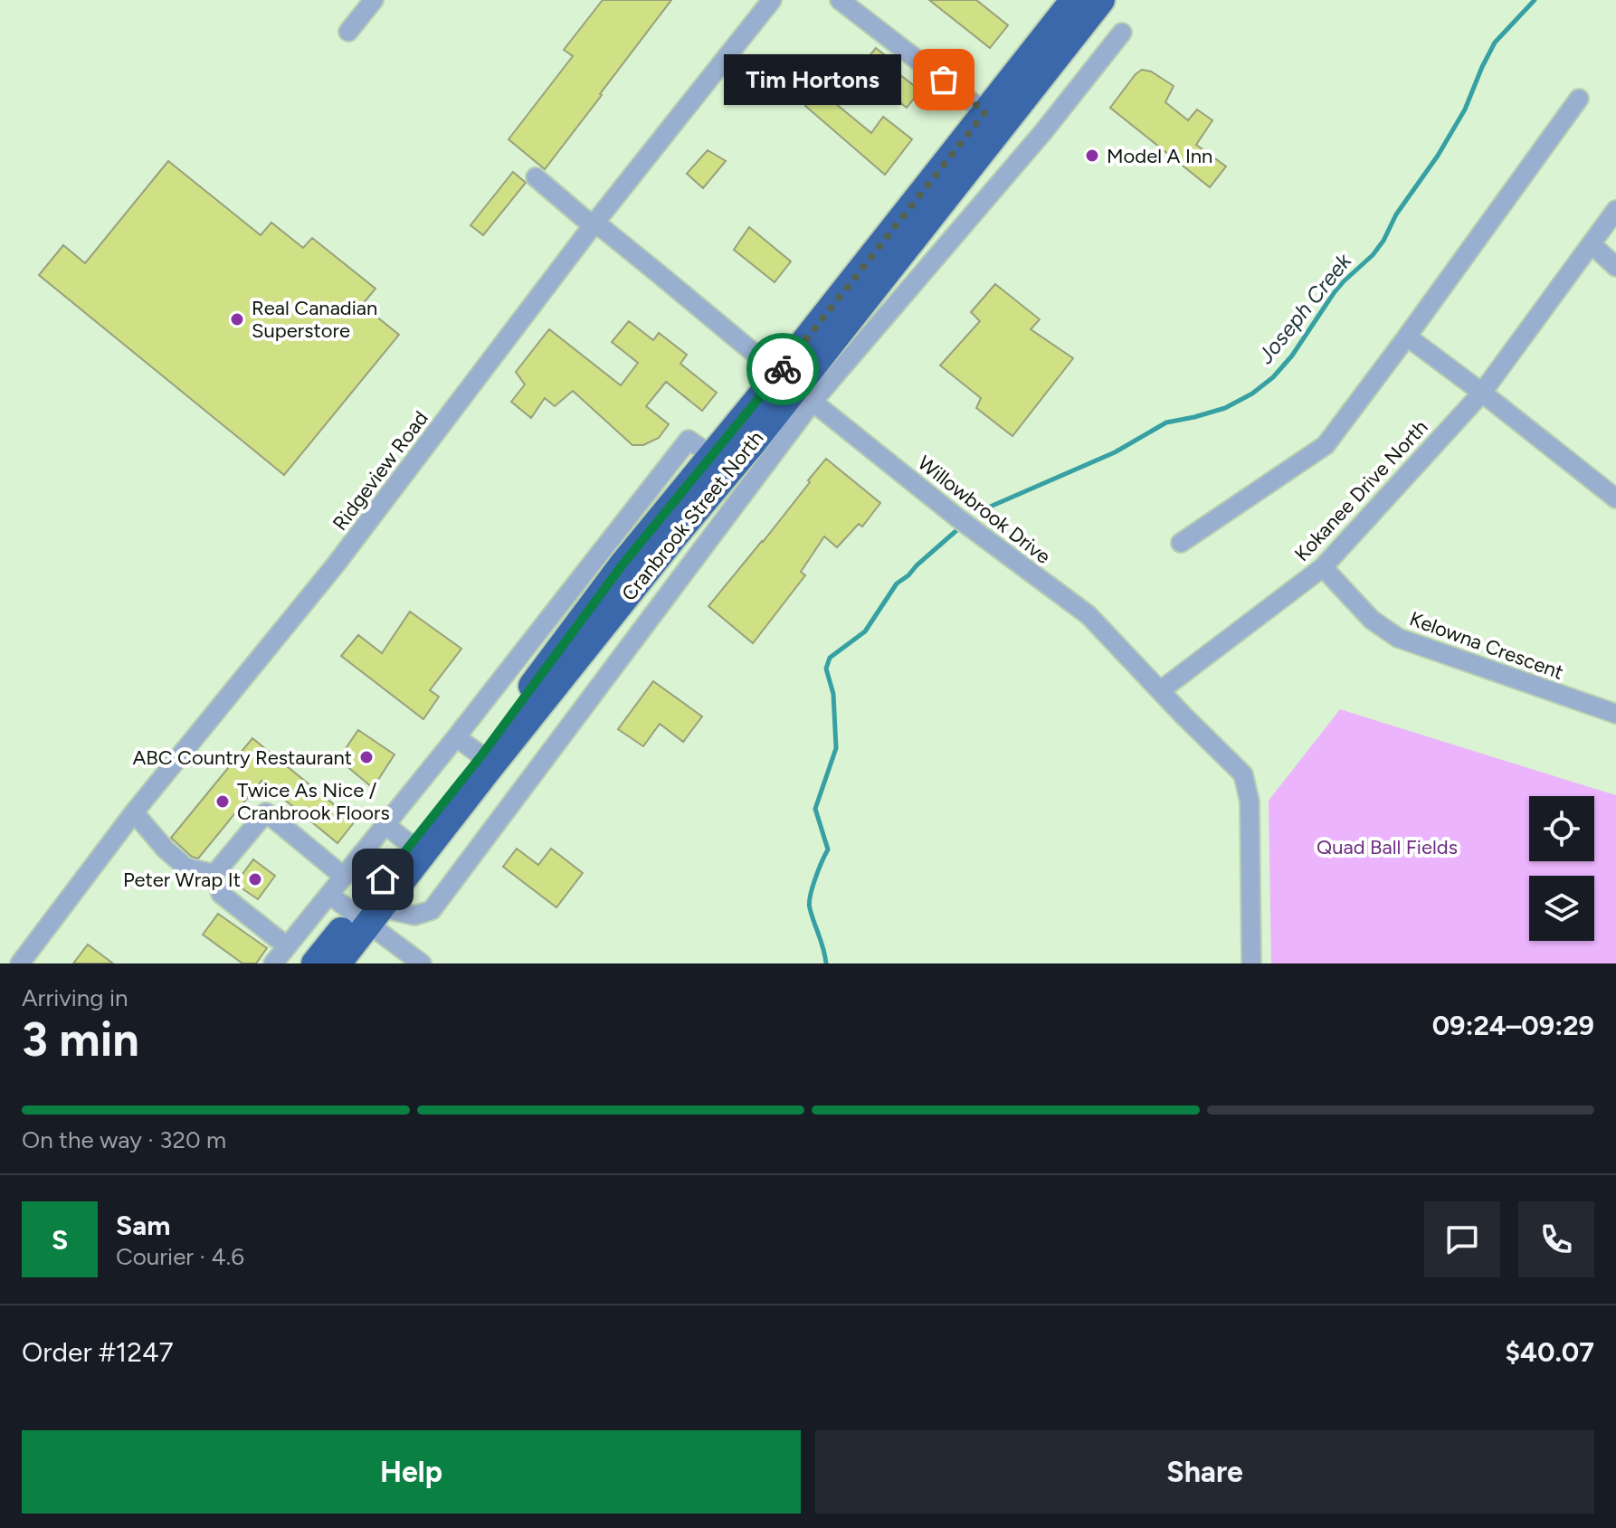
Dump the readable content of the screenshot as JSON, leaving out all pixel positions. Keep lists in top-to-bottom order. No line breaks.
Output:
{"streets":{"highway":["Cranbrook Street North"],"street":["Ridgeview Road","Kokanee Drive North","Willowbrook Drive","Kelowna Crescent"]},"crossings":[["Ridgeview Road","Willowbrook Drive"],["Kokanee Drive North","Willowbrook Drive"],["Kokanee Drive North","Kelowna Crescent"],["Willowbrook Drive","Cranbrook Street North"]],"water":["Joseph Creek"],"parks":["Quad Ball Fields"],"places":["Tim Hortons","Model A Inn","Real Canadian Superstore","ABC Country Restaurant","Twice As Nice / Cranbrook Floors","Peter Wrap It"],"page":{"bubble":"Tim Hortons","heading":["3 min","Arriving in","09:24–09:29"],"panel":["Sam","Courier · 4.6","Order #1247","$40.07"],"bar":"On the way · 320 m","round":"S","buttons":["Help","Share"]}}
